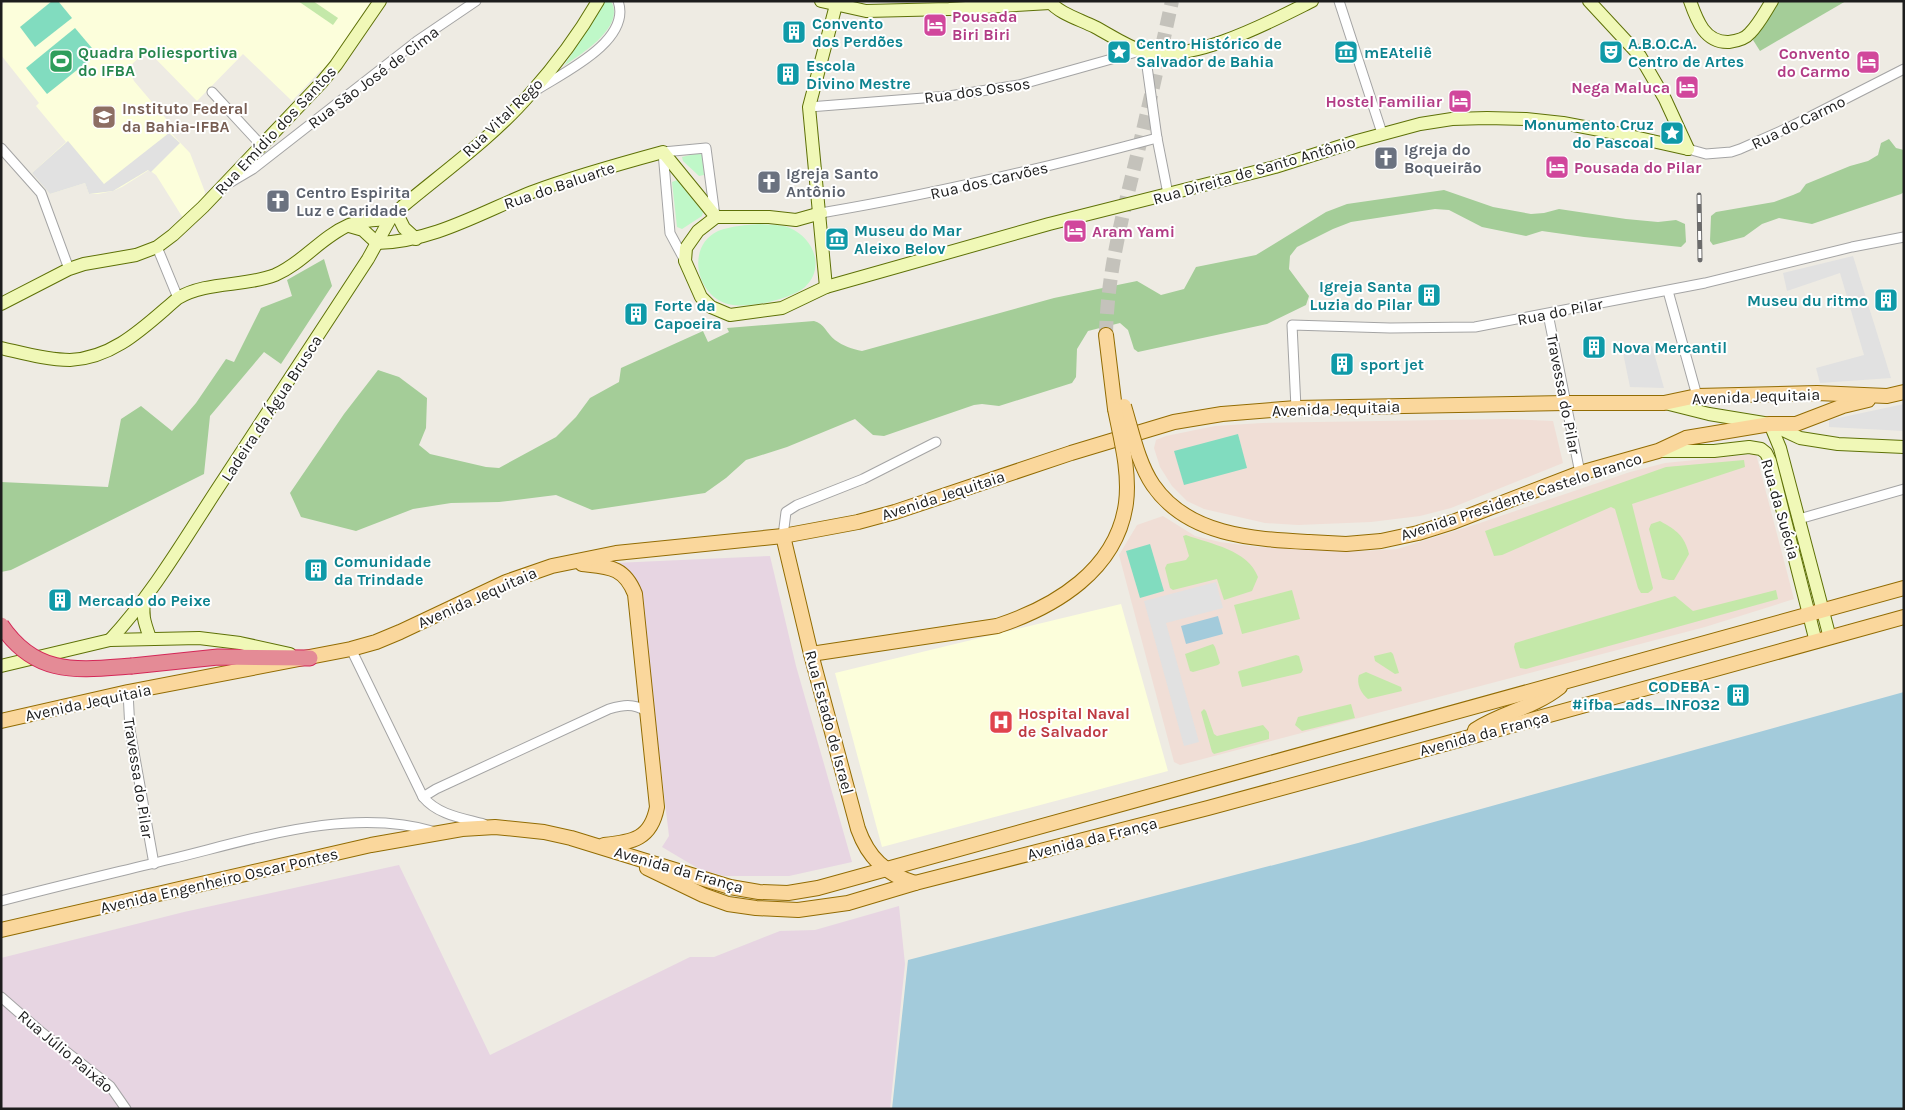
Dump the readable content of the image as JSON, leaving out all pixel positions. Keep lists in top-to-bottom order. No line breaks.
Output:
{"streets":{"main road":["Avenida Jequitaia","Avenida Presidente Castelo Branco","Rua Estado de Israel","Avenida da França","Avenida Engenheiro Oscar Pontes"],"street":["Rua São José de Cima","Rua dos Ossos","Rua Vital Rego","Rua do Carmo","Rua Emídio dos Santos","Rua Direita de Santo Antônio","Rua dos Carvões","Rua do Baluarte","Rua do Pilar","Travessa do Pilar","Ladeira da Água Brusca","Rua da Suécia","Rua Júlio Paixão"]},"crossings":[["Rua São José de Cima","Rua Emídio dos Santos"],["Rua Vital Rego","Ladeira da Água Brusca"],["Rua do Carmo","Rua Direita de Santo Antônio"],["Rua do Baluarte","Ladeira da Água Brusca"],["Rua do Pilar","Travessa do Pilar"],["Rua do Pilar","Avenida Jequitaia"],["Travessa do Pilar","Avenida Jequitaia"],["Travessa do Pilar","Avenida Presidente Castelo Branco"],["Travessa do Pilar","Avenida Engenheiro Oscar Pontes"],["Avenida Jequitaia","Avenida Presidente Castelo Branco"],["Avenida Jequitaia","Rua Estado de Israel"],["Avenida Presidente Castelo Branco","Rua da Suécia"],["Avenida Presidente Castelo Branco","Rua Estado de Israel"],["Rua da Suécia","Avenida da França"],["Rua Estado de Israel","Avenida da França"],["Avenida da França","Avenida Engenheiro Oscar Pontes"]],"places":{"hotel":["Pousada Biri Biri","Convento do Carmo","Nega Maluca","Hostel Familiar","Pousada do Pilar","Aram Yami"],"building":["Convento dos Perdões","Escola Divino Mestre","Igreja Santa Luzia do Pilar","Museu du ritmo","Forte da Capoeira","Nova Mercantil","sport jet","Comunidade da Trindade","Mercado do Peixe","CODEBA - #ifba_ads_INF032"],"place":["Centro Histórico de Salvador de Bahia","Monumento Cruz do Pascoal"],"museum":["mEAteliê","Museu do Mar Aleixo Belov"],"theatre":["A.B.O.C.A. Centro de Artes"],"sports":["Quadra Poliesportiva do IFBA"],"school or university":["Instituto Federal da Bahia-IFBA"],"church":["Igreja do Boqueirão","Igreja Santo Antônio","Centro Espirita Luz e Caridade"],"hospital":["Hospital Naval de Salvador"]}}
